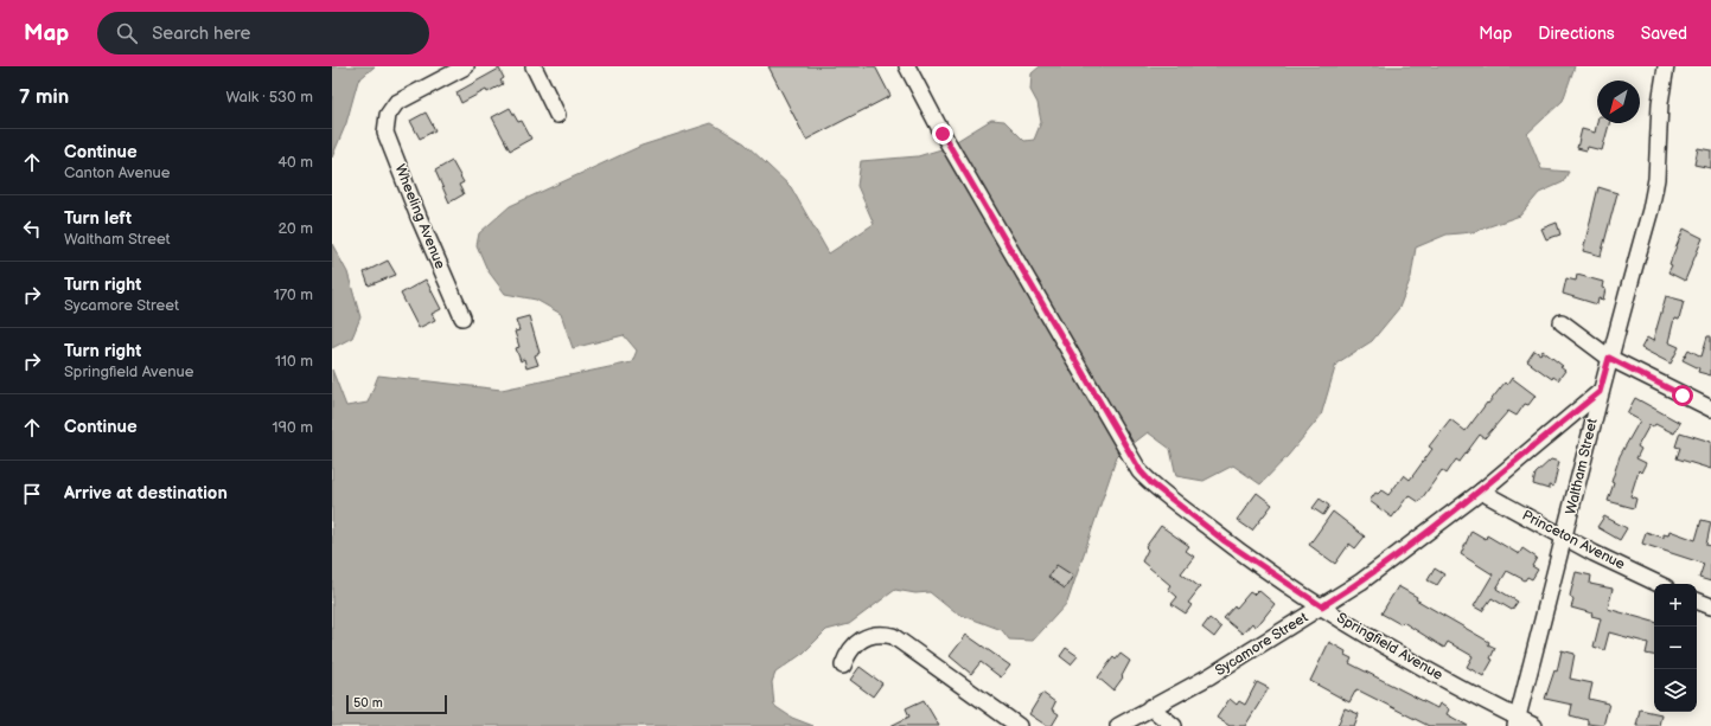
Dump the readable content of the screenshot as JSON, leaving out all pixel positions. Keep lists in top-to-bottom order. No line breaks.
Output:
{"streets":{"street":["Wheeling Avenue","Waltham Street","Princeton Avenue","Sycamore Street","Springfield Avenue"]},"crossings":[["Waltham Street","Princeton Avenue"],["Waltham Street","Sycamore Street"],["Waltham Street","Springfield Avenue"],["Princeton Avenue","Sycamore Street"],["Sycamore Street","Springfield Avenue"]],"scale_bar":"50 m","north":"bottom left","page":{"header":"Map","search":"Search here","nav":["Map","Directions","Saved"],"heading":["7 min","Walk · 530 m"],"list":[["Continue","Canton Avenue","40 m"],["Turn left","Waltham Street","20 m"],["Turn right","Sycamore Street","170 m"],["Turn right","Springfield Avenue","110 m"],["Continue","190 m"],"Arrive at destination"],"map_buttons":["+","−"],"scale":"50 m"}}
